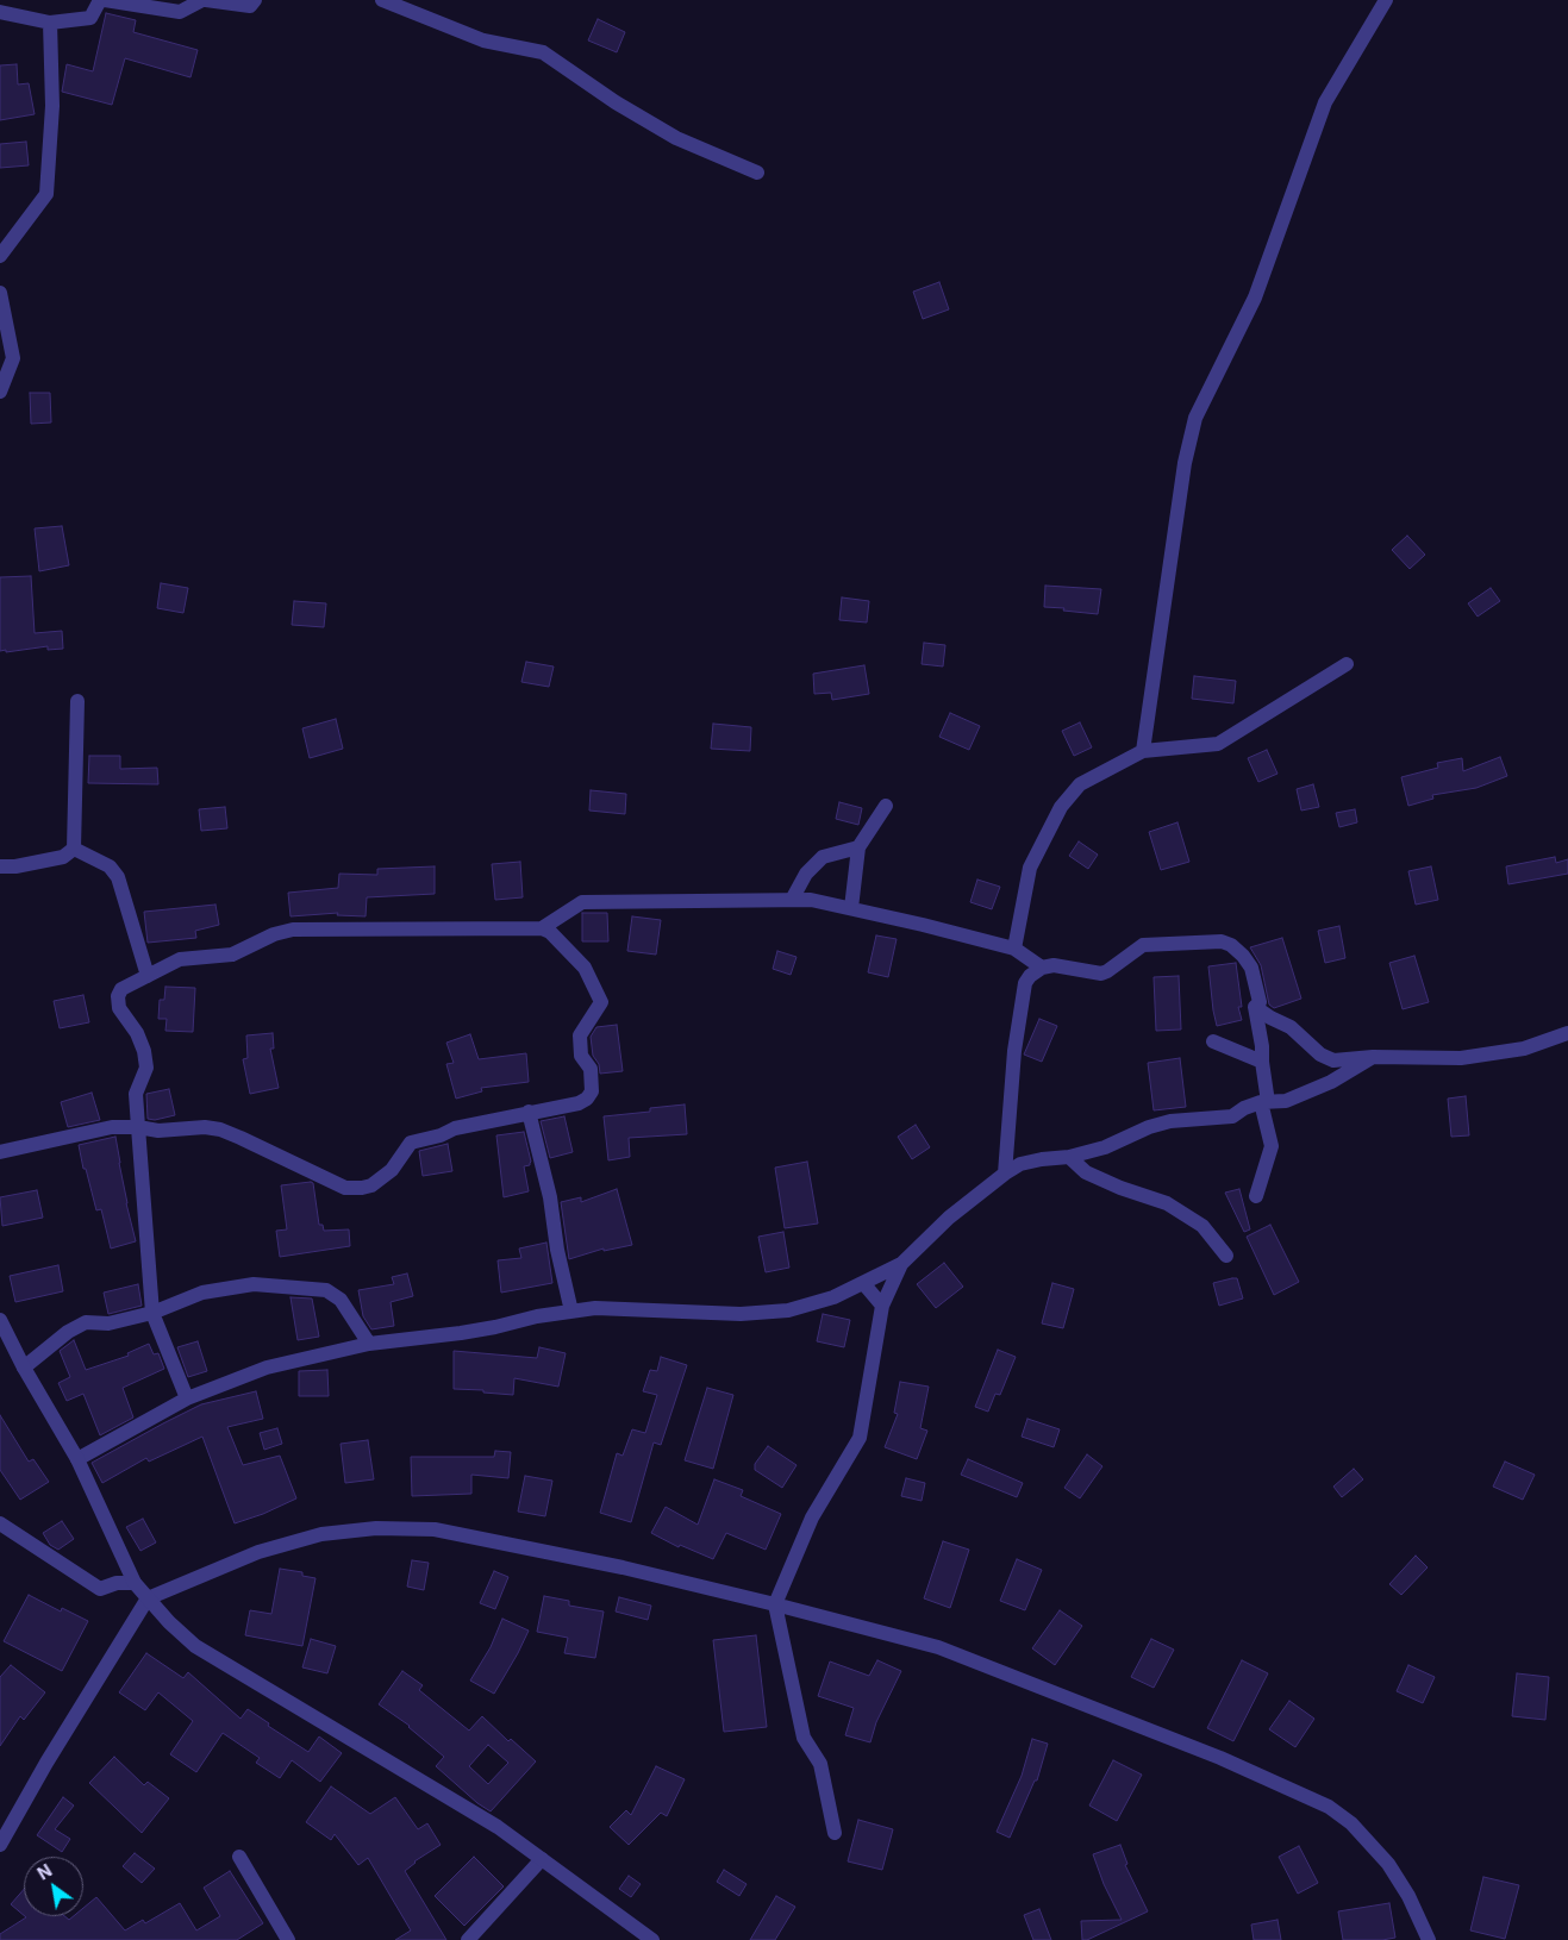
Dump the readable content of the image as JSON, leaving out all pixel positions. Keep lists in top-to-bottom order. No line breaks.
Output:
{"north":"top left"}
